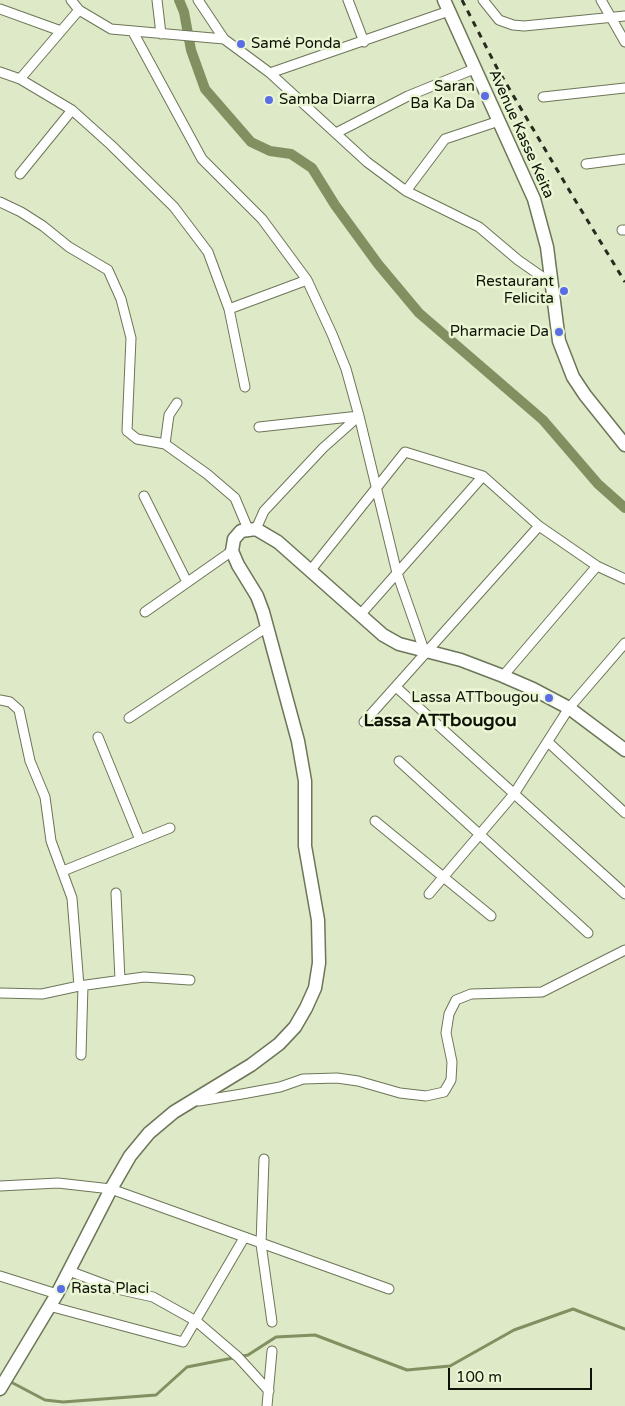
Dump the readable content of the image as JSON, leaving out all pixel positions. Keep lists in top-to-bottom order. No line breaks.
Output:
{"streets":{"street":["Avenue Kasse Keita"]},"districts":["Lassa ATTbougou"],"places":["Samé Ponda","Saran Ba Ka Da","Samba Diarra","Restaurant Felicita","Pharmacie Da","Lassa ATTbougou","Rasta Placi"],"scale_bar":"100 m"}
